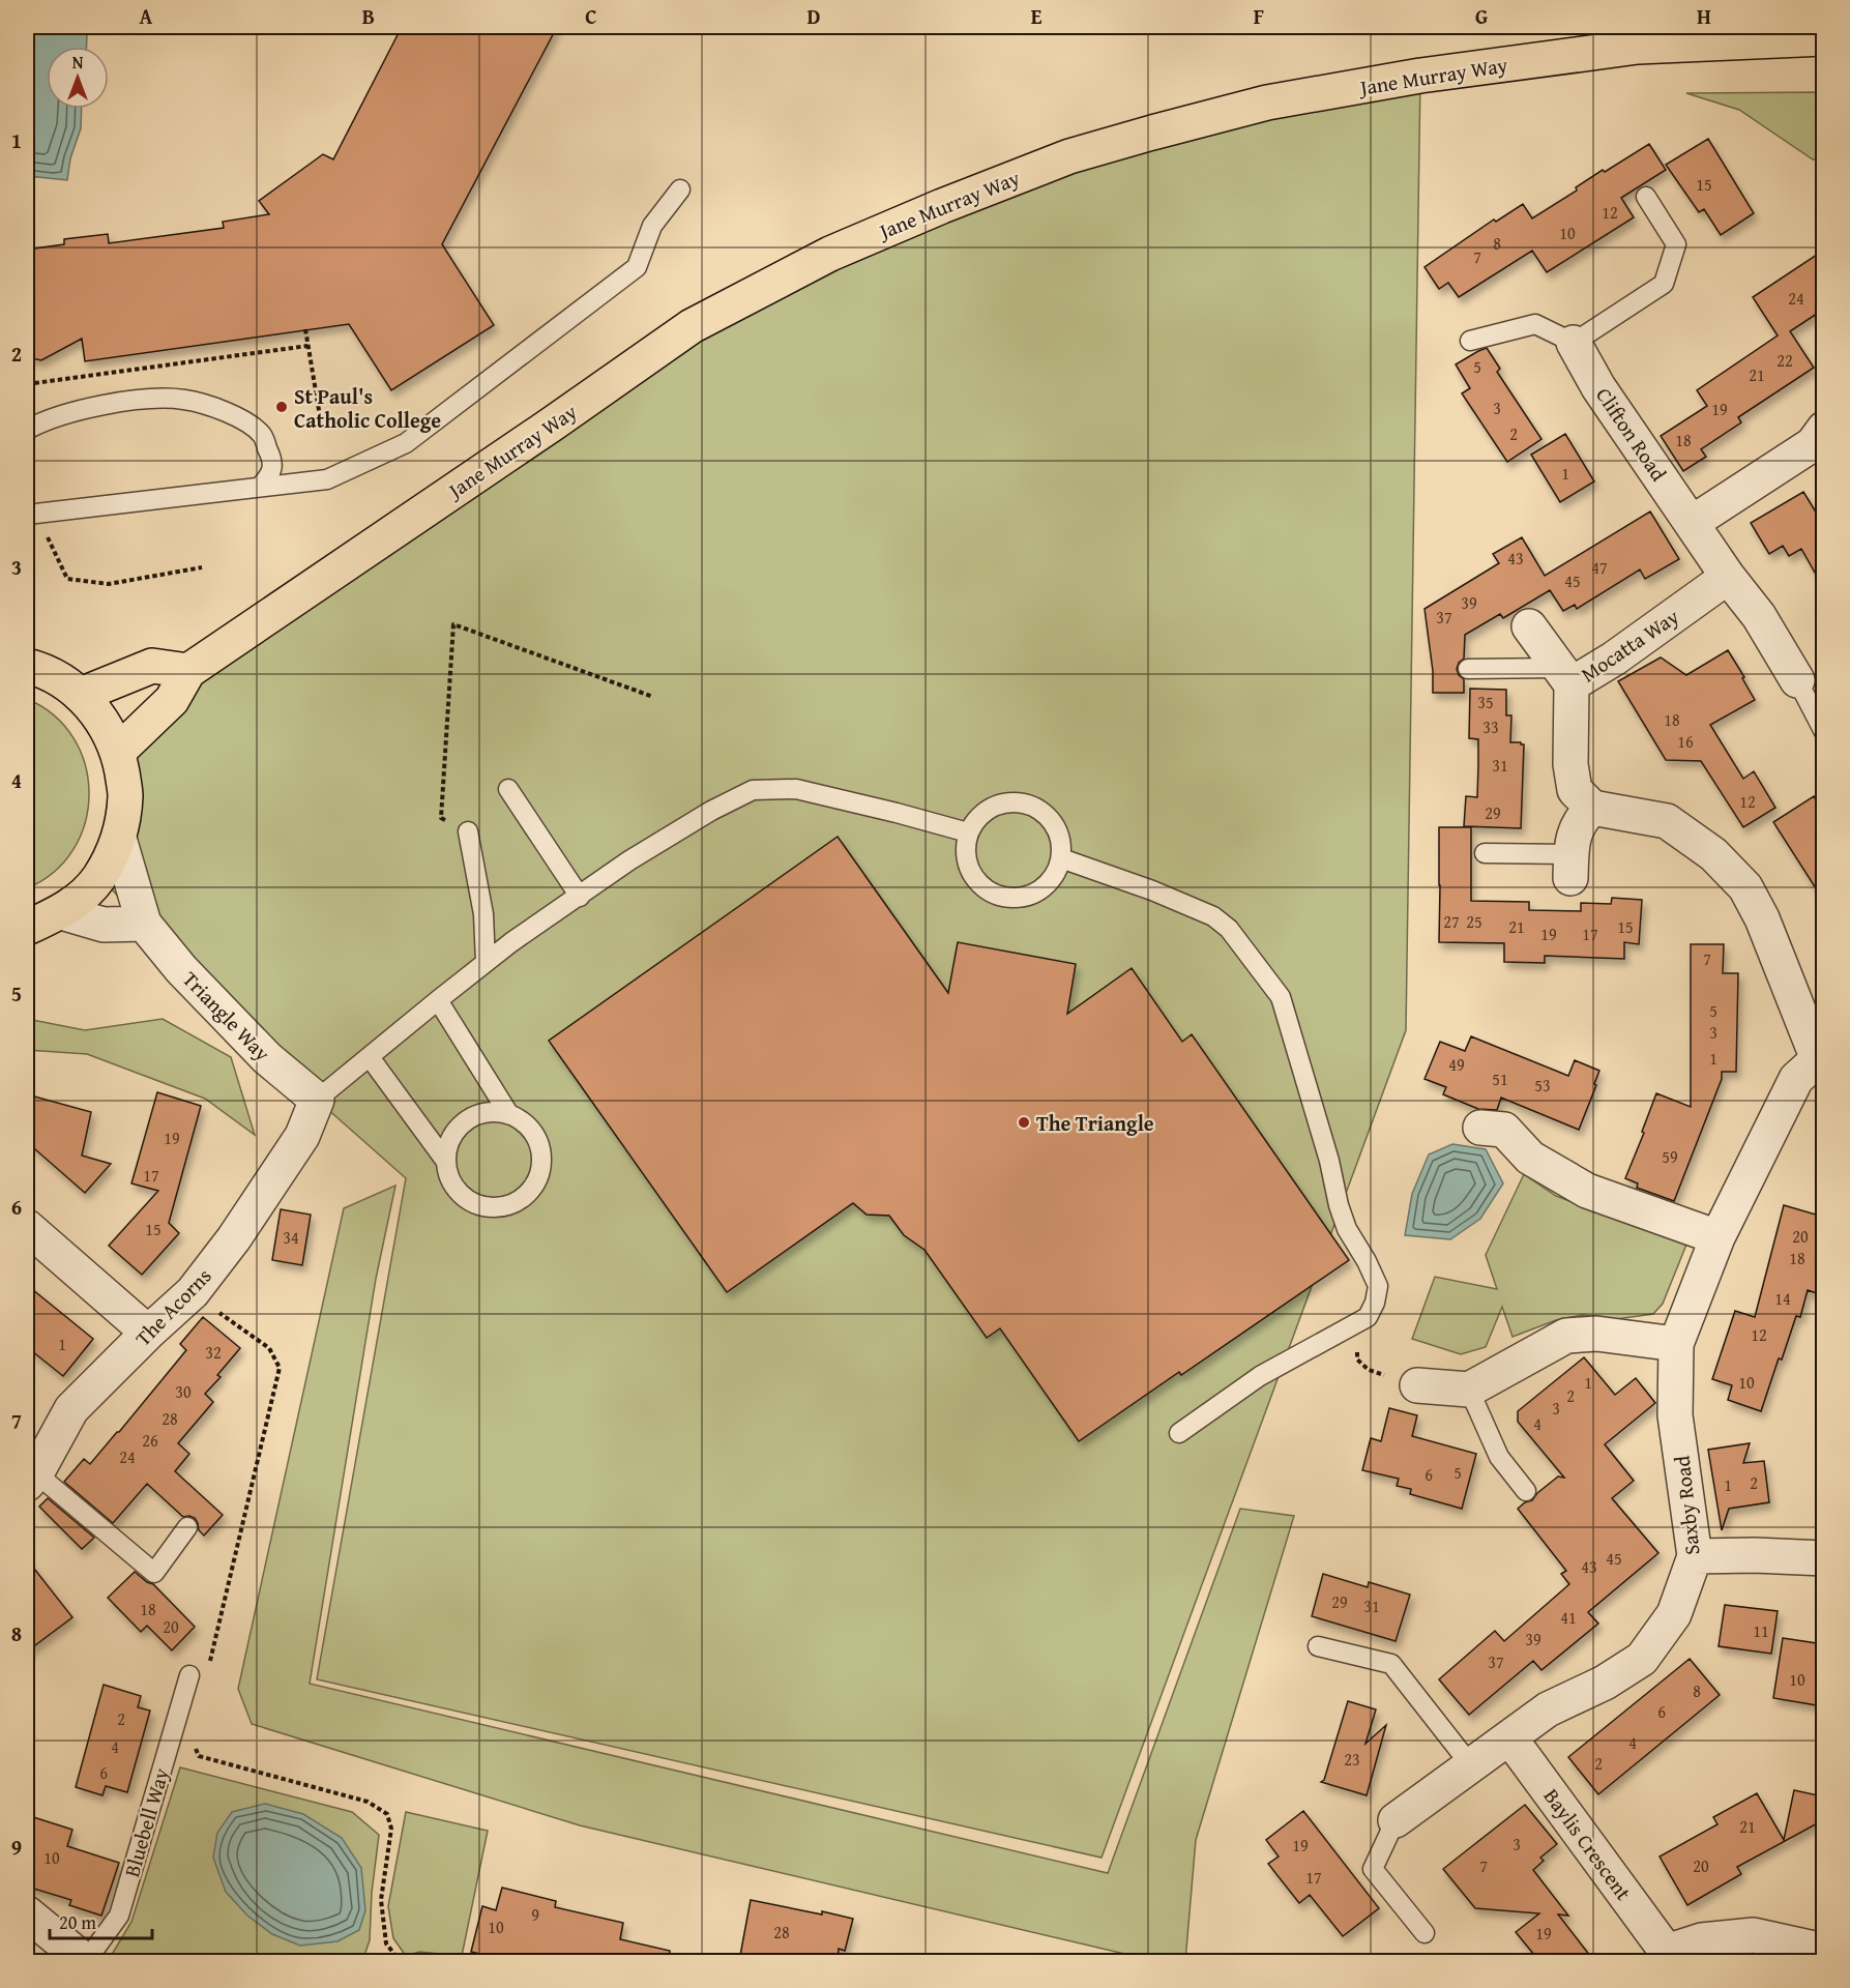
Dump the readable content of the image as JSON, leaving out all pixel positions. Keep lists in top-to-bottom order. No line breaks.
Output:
{"streets":{"main road":["Jane Murray Way"],"street":["Clifton Road","Mocatta Way","Triangle Way","The Acorns","Saxby Road","Bluebell Way","Baylis Crescent"]},"crossings":[["Clifton Road","Mocatta Way"],["Triangle Way","The Acorns"],["Saxby Road","Baylis Crescent"]],"places":["St Paul's Catholic College","The Triangle"],"house_numbers":["15","12","10","8","7","24","22","5","21","3","19","2","18","1","43","47","45","39","37","35","18","33","16","31","12","29","27","25","21","15","19","17","7","5","3","1","49","51","53","19","59","17","15","20","34","18","14","12","1","32","1","10","30","2","3","28","4","26","24","5","6","2","1","45","43","29","31","18","41","20","11","39","37","10","8","6","2","4","4","23","2","6","21","3","19","10","7","20","17","9","10","28","19"],"scale_bar":"20 m","north":"top","grid":{"columns":["A","B","C","D","E","F","G","H"],"rows":["1","2","3","4","5","6","7","8","9"]}}
